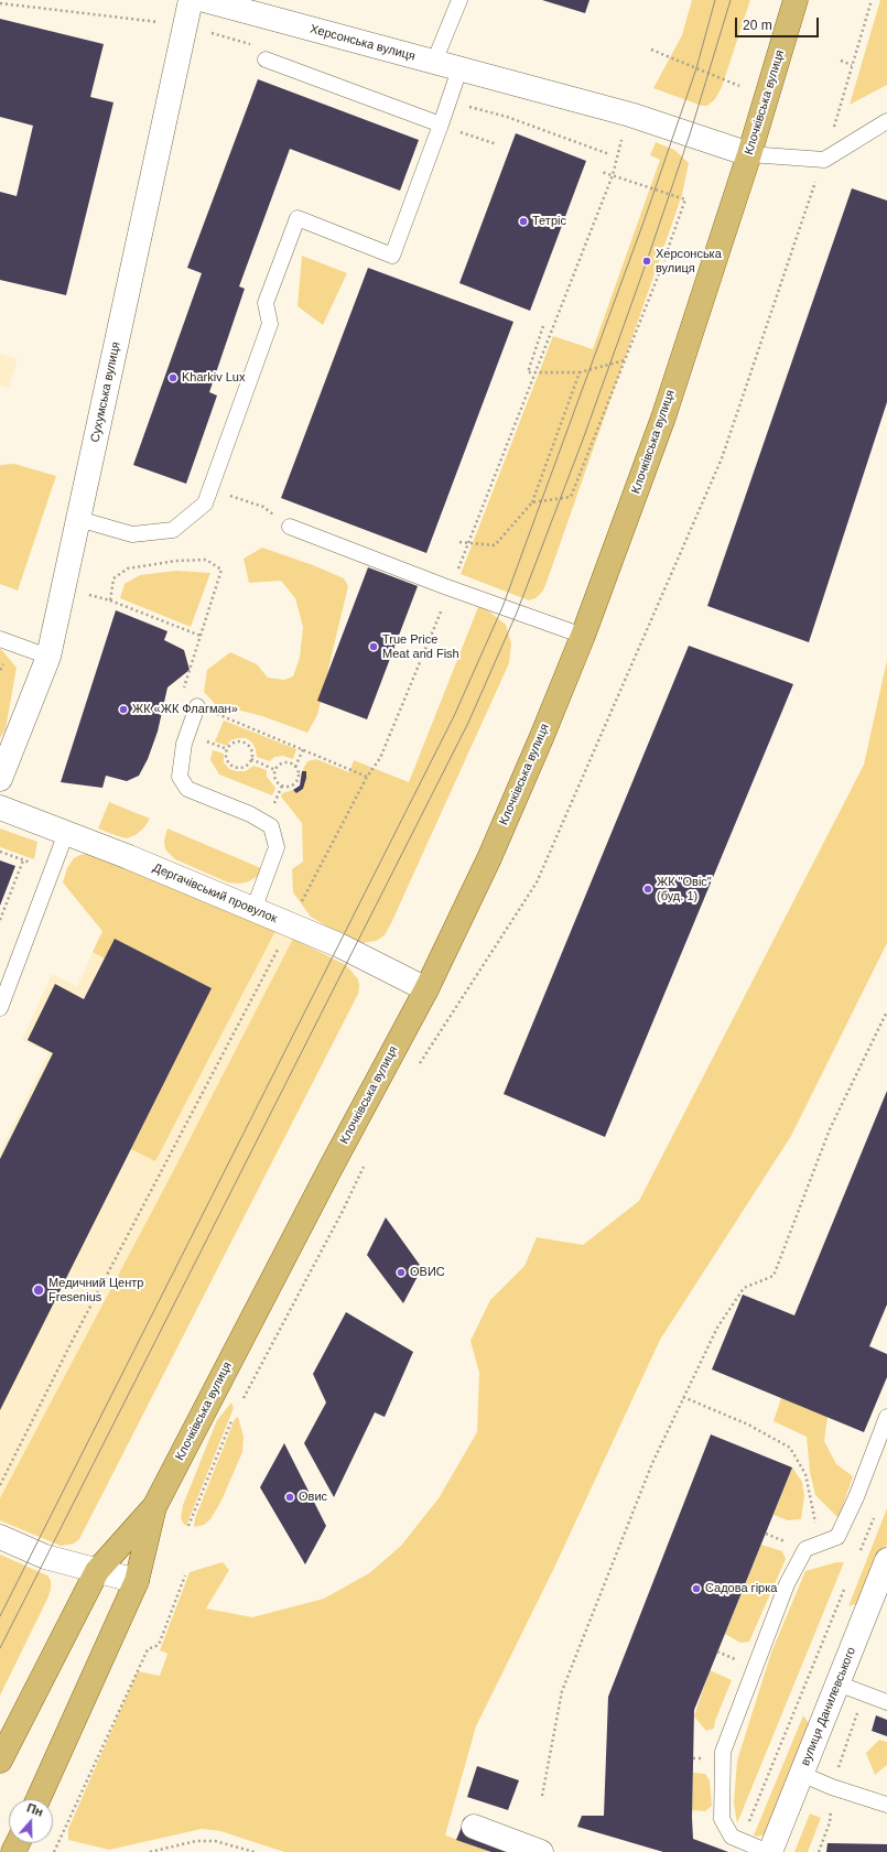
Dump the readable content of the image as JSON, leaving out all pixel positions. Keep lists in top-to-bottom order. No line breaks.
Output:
{"streets":{"main road":["Клочківська вулиця"],"street":["Херсонська вулиця","Сухумська вулиця","Дергачівський провулок","вулиця Данилевського"]},"crossings":[["Херсонська вулиця","Клочківська вулиця"],["Клочківська вулиця","Дергачівський провулок"]],"places":["Тетріс","Херсонська вулиця","Kharkiv Lux","True Price Meat and Fish","ЖК «ЖК Флагман»","ЖК \"Овіс\" (буд. 1)","ОВИС","Медичний Центр Fresenius","Овис","Садова гірка"],"scale_bar":"20 m","north":"top"}
